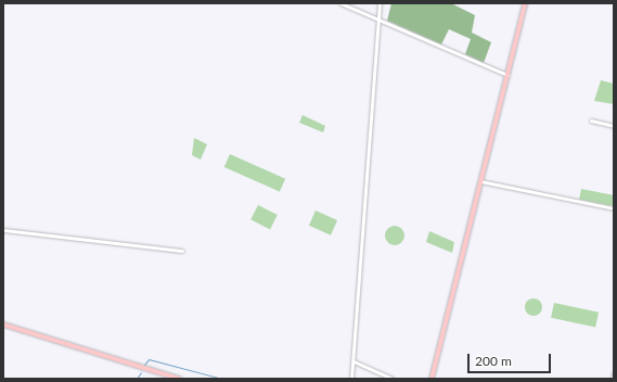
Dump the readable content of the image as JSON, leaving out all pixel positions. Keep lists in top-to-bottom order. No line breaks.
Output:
{"scale_bar":"200 m"}
